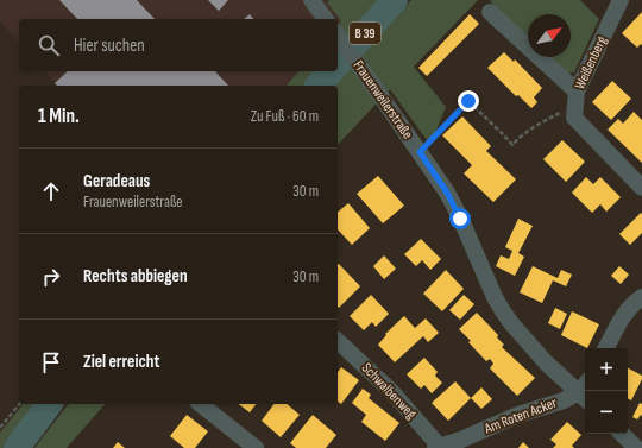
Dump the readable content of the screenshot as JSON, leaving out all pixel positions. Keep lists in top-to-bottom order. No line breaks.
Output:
{"streets":{"main road":["B 39"],"street":["Weißenberg","Frauenweilerstraße","Schwalbenweg","Am Roten Acker"]},"crossings":[["Frauenweilerstraße","Am Roten Acker"],["Schwalbenweg","Am Roten Acker"]],"north":"top right","page":{"search":"Hier suchen","heading":["1 Min.","Zu Fuß · 60 m"],"list":[["Geradeaus","Frauenweilerstraße","30 m"],["Rechts abbiegen","30 m"],"Ziel erreicht"],"map_buttons":["+","−"]}}
